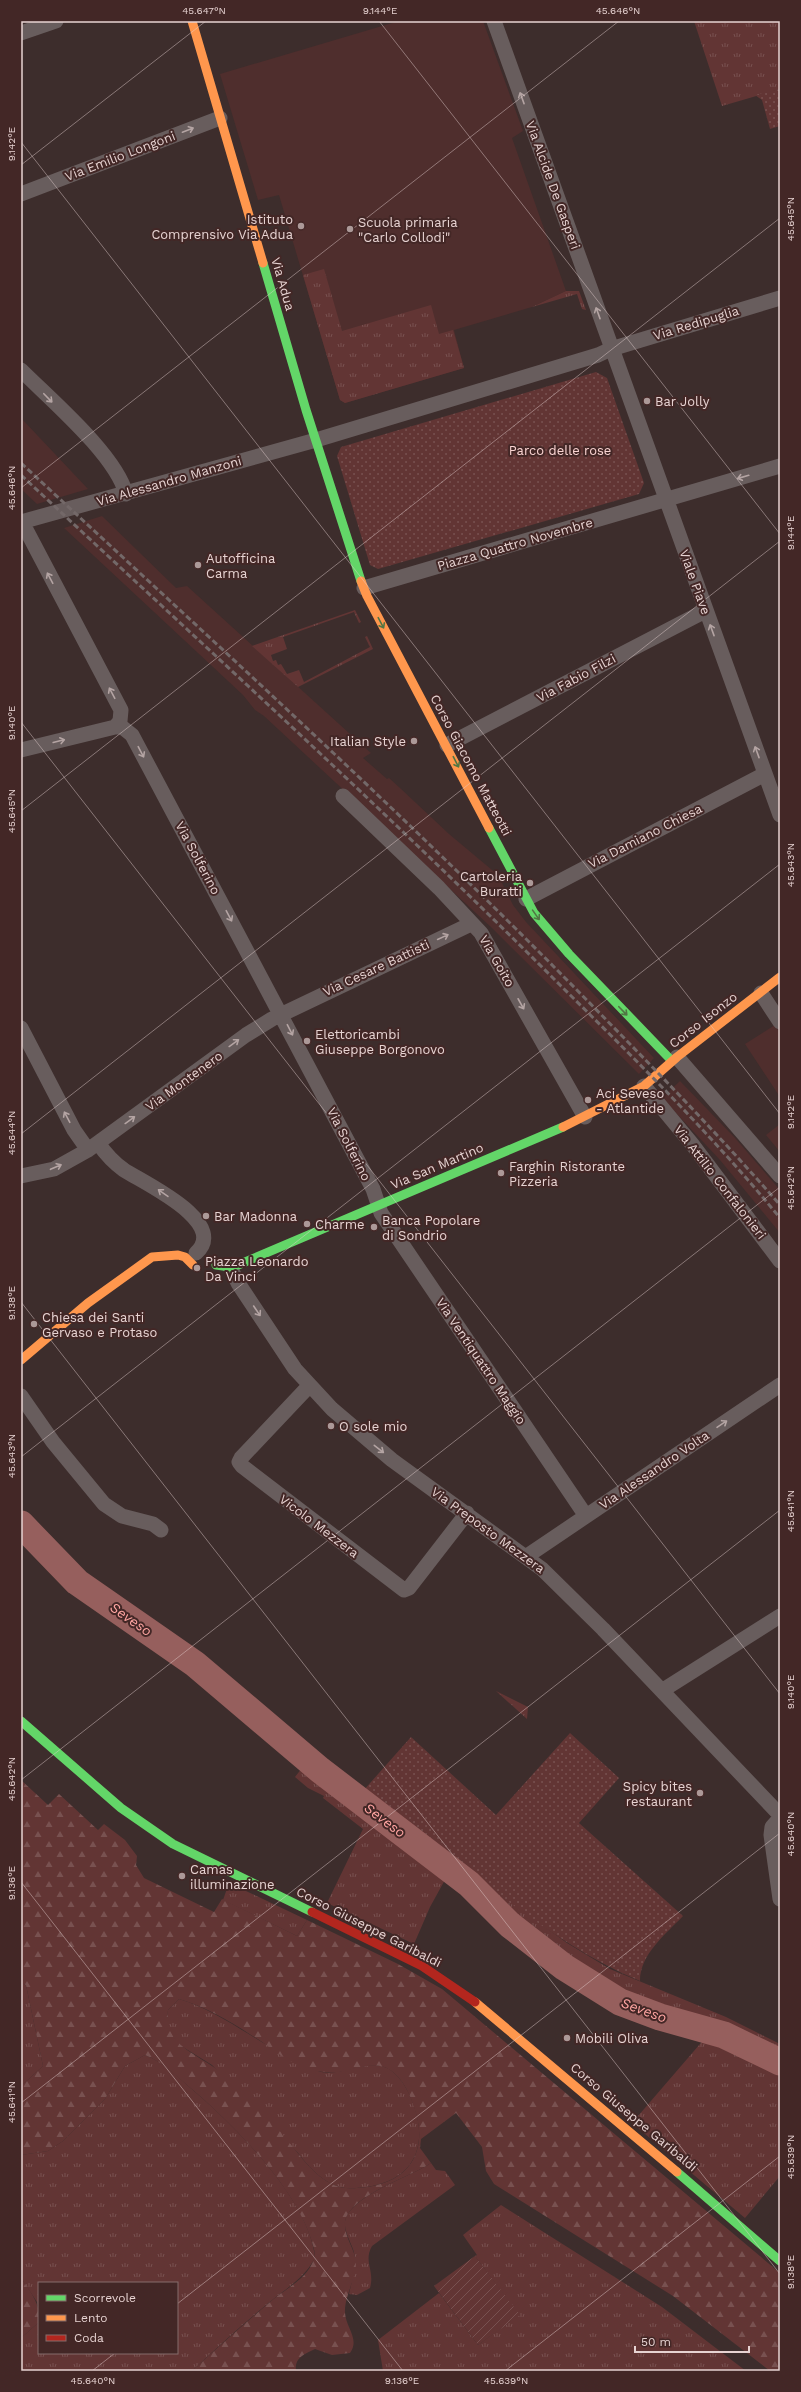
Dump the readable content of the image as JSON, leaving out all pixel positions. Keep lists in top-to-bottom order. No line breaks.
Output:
{"streets":{"street":["Via Emilio Longoni","Via Alcide De Gasperi","Via Adua","Via Redipuglia","Via Alessandro Manzoni","Piazza Quattro Novembre","Viale Piave","Via Fabio Filzi","Corso Giacomo Matteotti","Via Damiano Chiesa","Via Solferino","Via Goito","Via Cesare Battisti","Corso Isonzo","Via Montenero","Via San Martino","Via Attilio Confalonieri","Via Ventiquattro Maggio","Via Alessandro Volta","Vicolo Mezzera","Via Preposto Mezzera","Corso Giuseppe Garibaldi"]},"crossings":[["Via Emilio Longoni","Via Adua"],["Via Alcide De Gasperi","Via Redipuglia"],["Via Alcide De Gasperi","Viale Piave"],["Via Adua","Via Alessandro Manzoni"],["Via Adua","Corso Giacomo Matteotti"],["Via Redipuglia","Viale Piave"],["Via Alessandro Manzoni","Corso Giacomo Matteotti"],["Piazza Quattro Novembre","Viale Piave"],["Piazza Quattro Novembre","Corso Giacomo Matteotti"],["Viale Piave","Via Fabio Filzi"],["Viale Piave","Via Damiano Chiesa"],["Via Fabio Filzi","Corso Giacomo Matteotti"],["Corso Giacomo Matteotti","Via Damiano Chiesa"],["Corso Giacomo Matteotti","Corso Isonzo"],["Via Solferino","Via Cesare Battisti"],["Via Solferino","Via Montenero"],["Via Solferino","Via San Martino"],["Via Solferino","Via Ventiquattro Maggio"],["Via Goito","Via Cesare Battisti"],["Via Goito","Via San Martino"],["Via Cesare Battisti","Via Montenero"],["Corso Isonzo","Via San Martino"],["Corso Isonzo","Via Attilio Confalonieri"],["Via San Martino","Via Attilio Confalonieri"],["Via San Martino","Via Ventiquattro Maggio"],["Via San Martino","Via Preposto Mezzera"],["Via Ventiquattro Maggio","Via Alessandro Volta"],["Via Alessandro Volta","Via Preposto Mezzera"],["Vicolo Mezzera","Via Preposto Mezzera"]],"one_way":["Via Emilio Longoni","Via Alcide De Gasperi","Viale Piave","Corso Giacomo Matteotti","Via Solferino","Via Goito","Via Cesare Battisti","Via Montenero","Via Alessandro Volta","Via Preposto Mezzera"],"water":["Seveso"],"parks":["Parco delle rose"],"places":["Istituto Comprensivo Via Adua","Scuola primaria \"Carlo Collodi\"","Bar Jolly","Autofficina Carma","Italian Style","Cartoleria Buratti","Elettoricambi Giuseppe Borgonovo","Aci Seveso - Atlantide","Farghin Ristorante Pizzeria","Bar Madonna","Charme","Banca Popolare di Sondrio","Piazza Leonardo Da Vinci","Chiesa dei Santi Gervaso e Protaso","O sole mio","Spicy bites restaurant","Camas illuminazione","Mobili Oliva"],"legend":["Scorrevole","Lento","Coda"],"scale_bar":"50 m","coordinates":["45.647°N","9.144°E","45.646°N","9.142°E","45.645°N","9.140°E","45.643°N","45.644°N","45.642°N","9.138°E","45.641°N","45.640°N","9.136°E","45.639°N"]}
